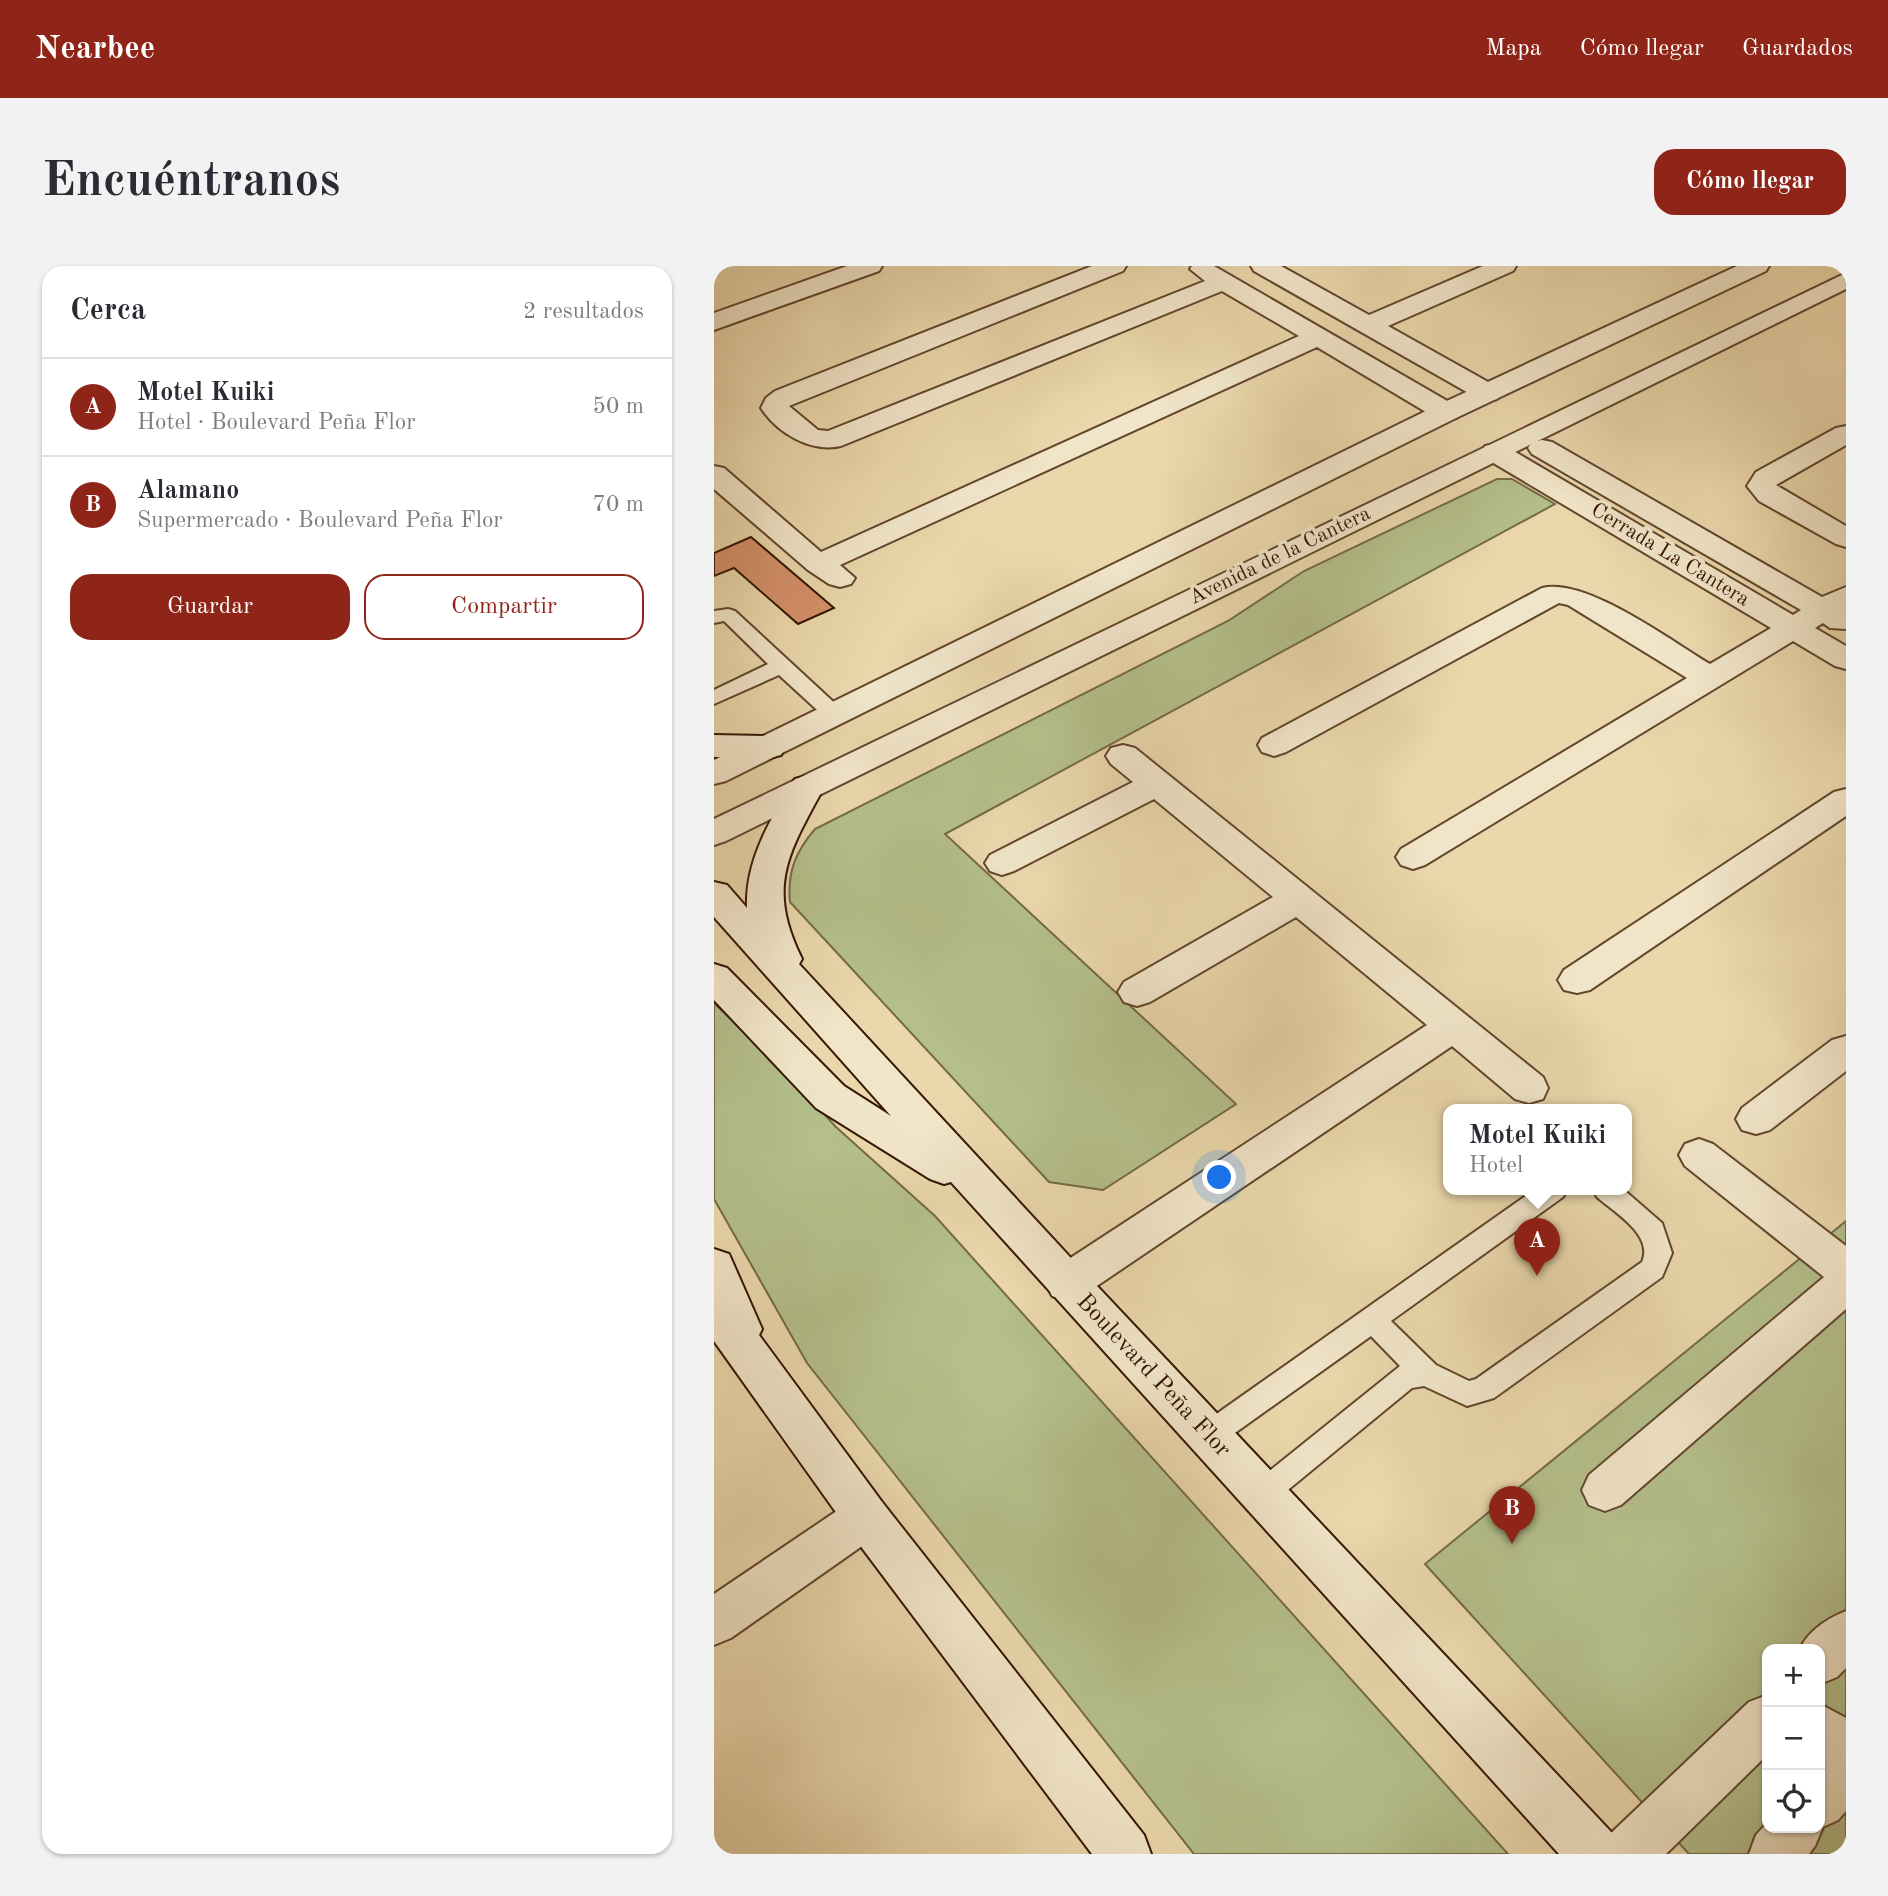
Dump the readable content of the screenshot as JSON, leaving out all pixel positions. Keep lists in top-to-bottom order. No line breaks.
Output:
{"streets":{"street":["Cerrada La Cantera","Avenida de la Cantera","Boulevard Peña Flor"]},"crossings":[["Cerrada La Cantera","Avenida de la Cantera"]],"page":{"header":"Nearbee","nav":["Mapa","Cómo llegar","Guardados"],"buttons":["Cómo llegar",["Guardar","Compartir"]],"title":"Encuéntranos","heading":["Cerca","2 resultados"],"list":[{"mark":"A","name":"Motel Kuiki","note":"Hotel · Boulevard Peña Flor","value":"50 m"},{"mark":"B","name":"Alamano","note":"Supermercado · Boulevard Peña Flor","value":"70 m"}],"popup":["Motel Kuiki","Hotel"],"pins":["A","B"],"map_buttons":["+","−"]}}
